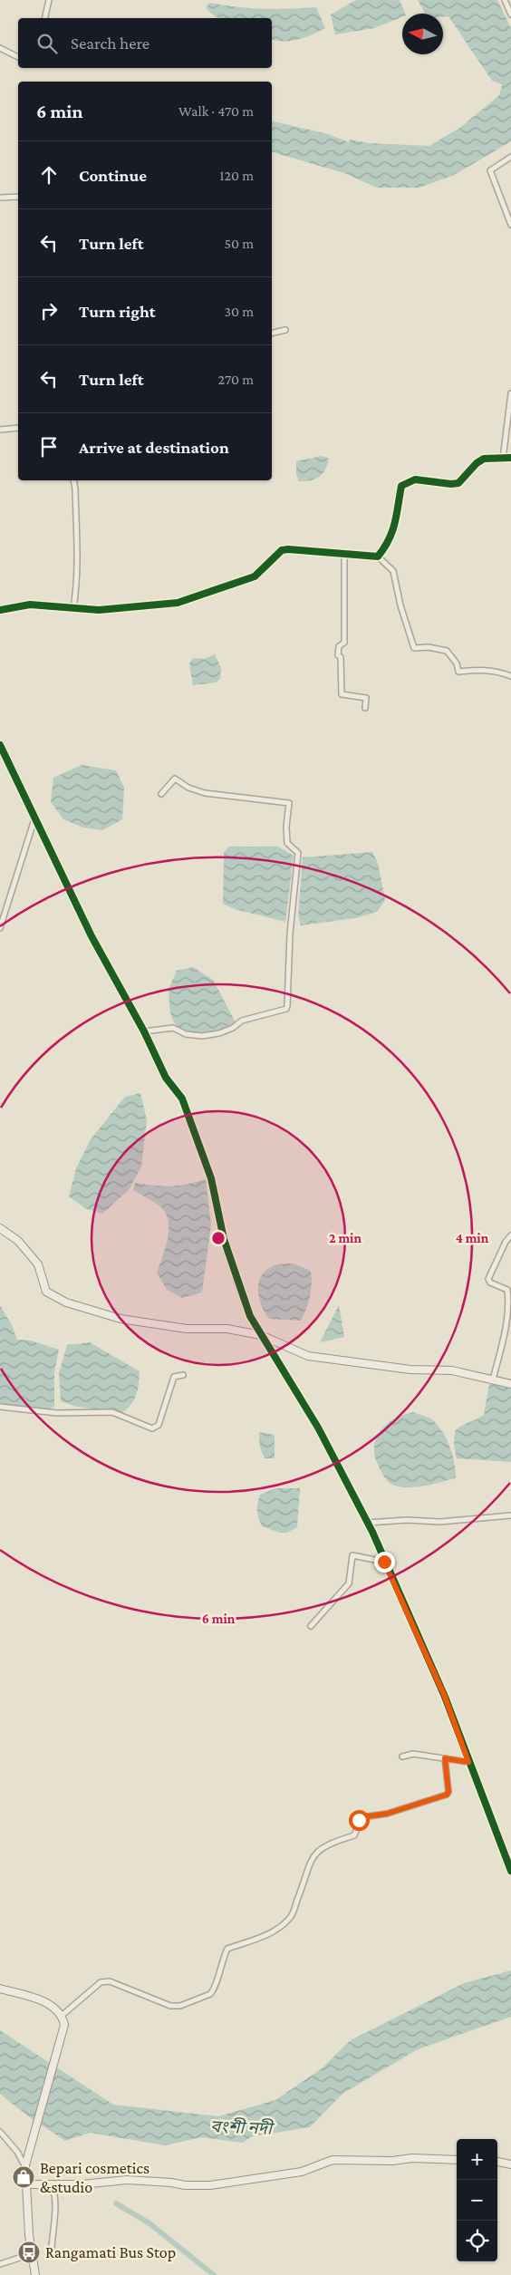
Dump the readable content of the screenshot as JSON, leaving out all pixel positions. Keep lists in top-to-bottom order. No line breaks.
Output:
{"water":["বংশী নদী"],"places":{"shop":["Bepari cosmetics &studio"],"bus stop":["Rangamati Bus Stop"]},"north":"left","page":{"search":"Search here","heading":["6 min","Walk · 470 m"],"list":[["Continue","120 m"],["Turn left","50 m"],["Turn right","30 m"],["Turn left","270 m"],"Arrive at destination"],"map_buttons":["+","−"]},"rings":["2 min","4 min","6 min"]}
